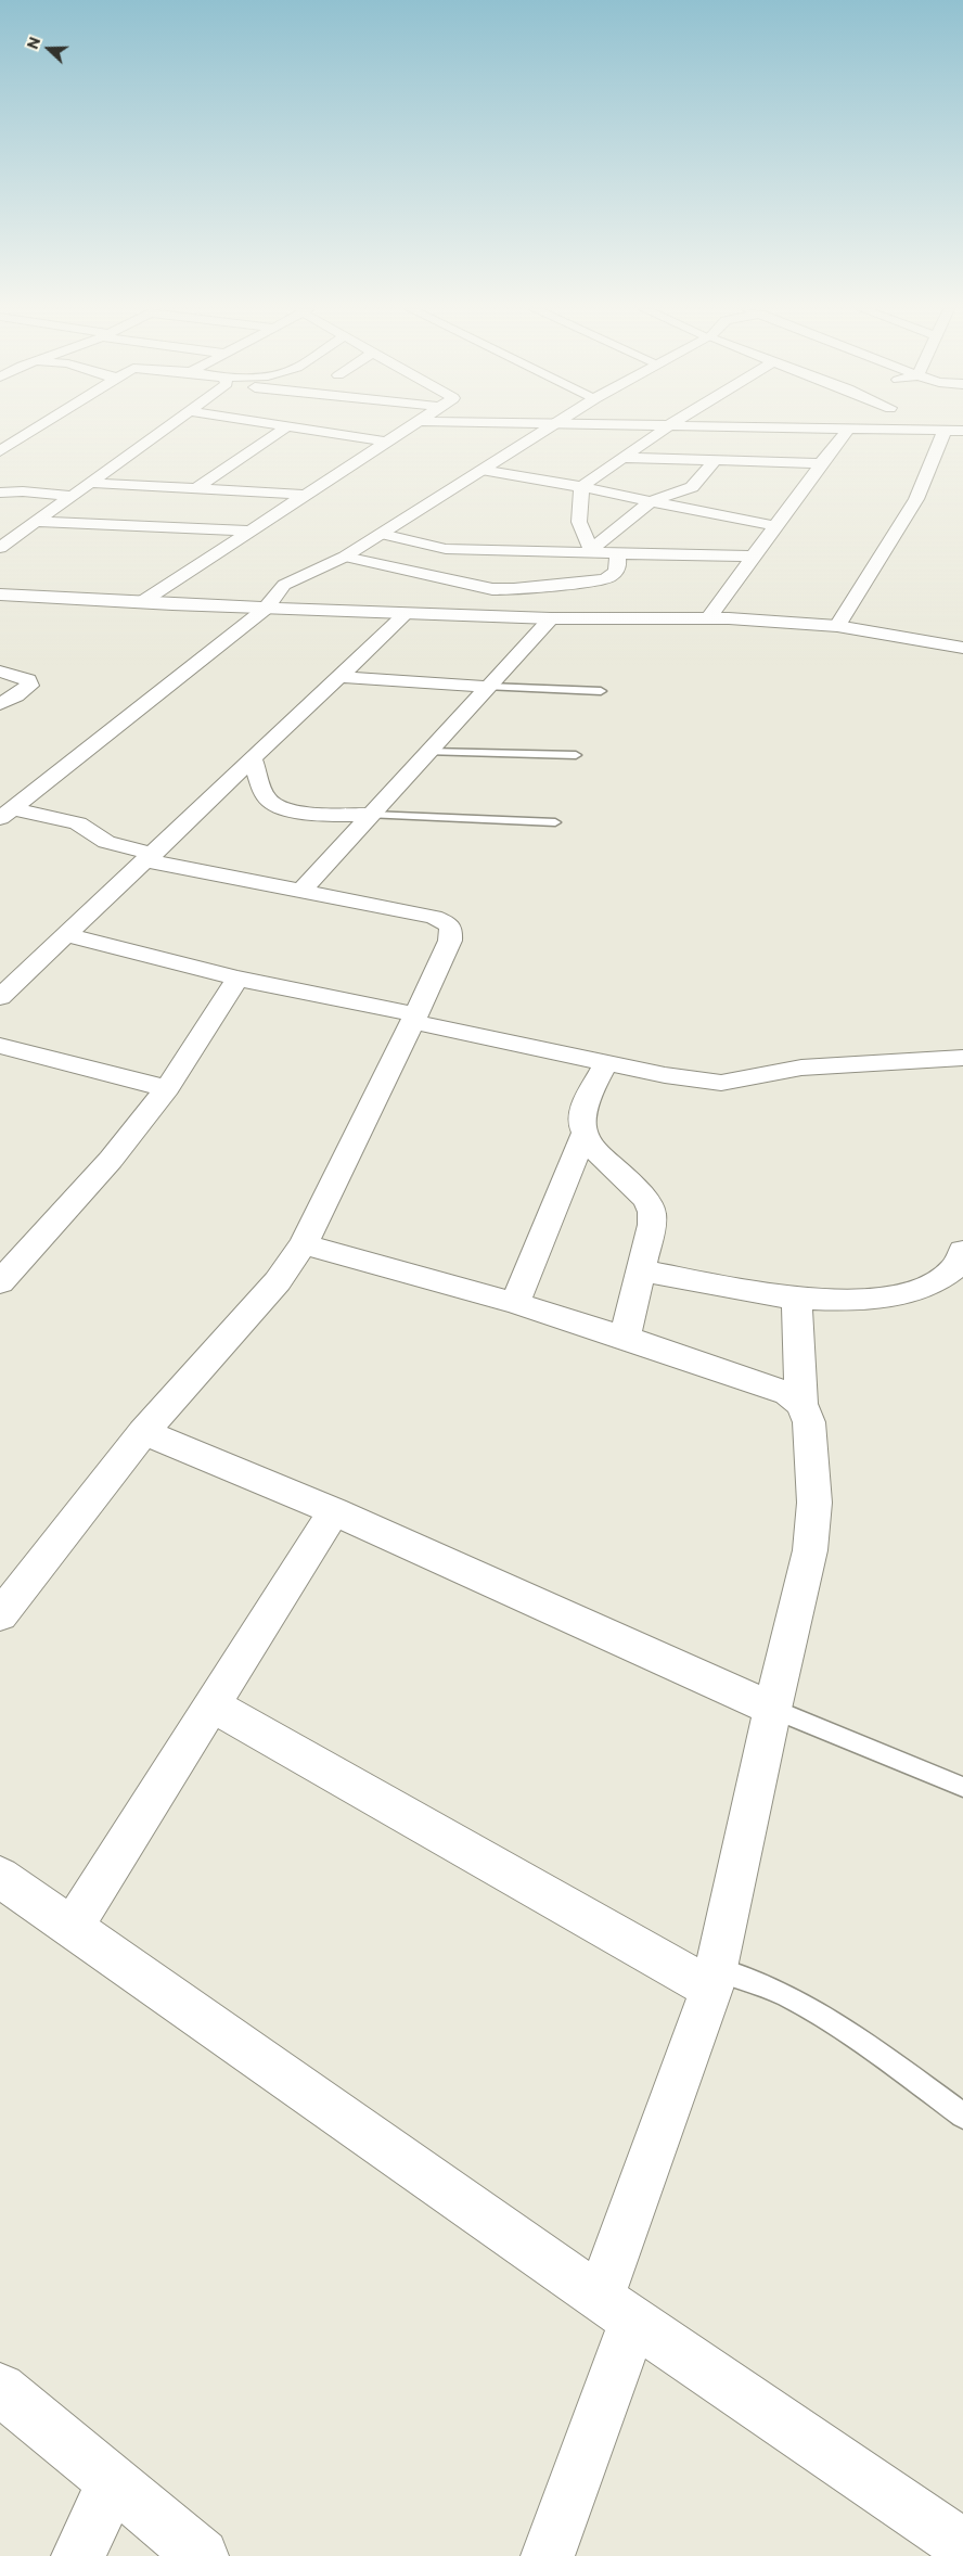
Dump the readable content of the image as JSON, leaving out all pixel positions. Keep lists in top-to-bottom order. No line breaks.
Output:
{"north":"left"}
